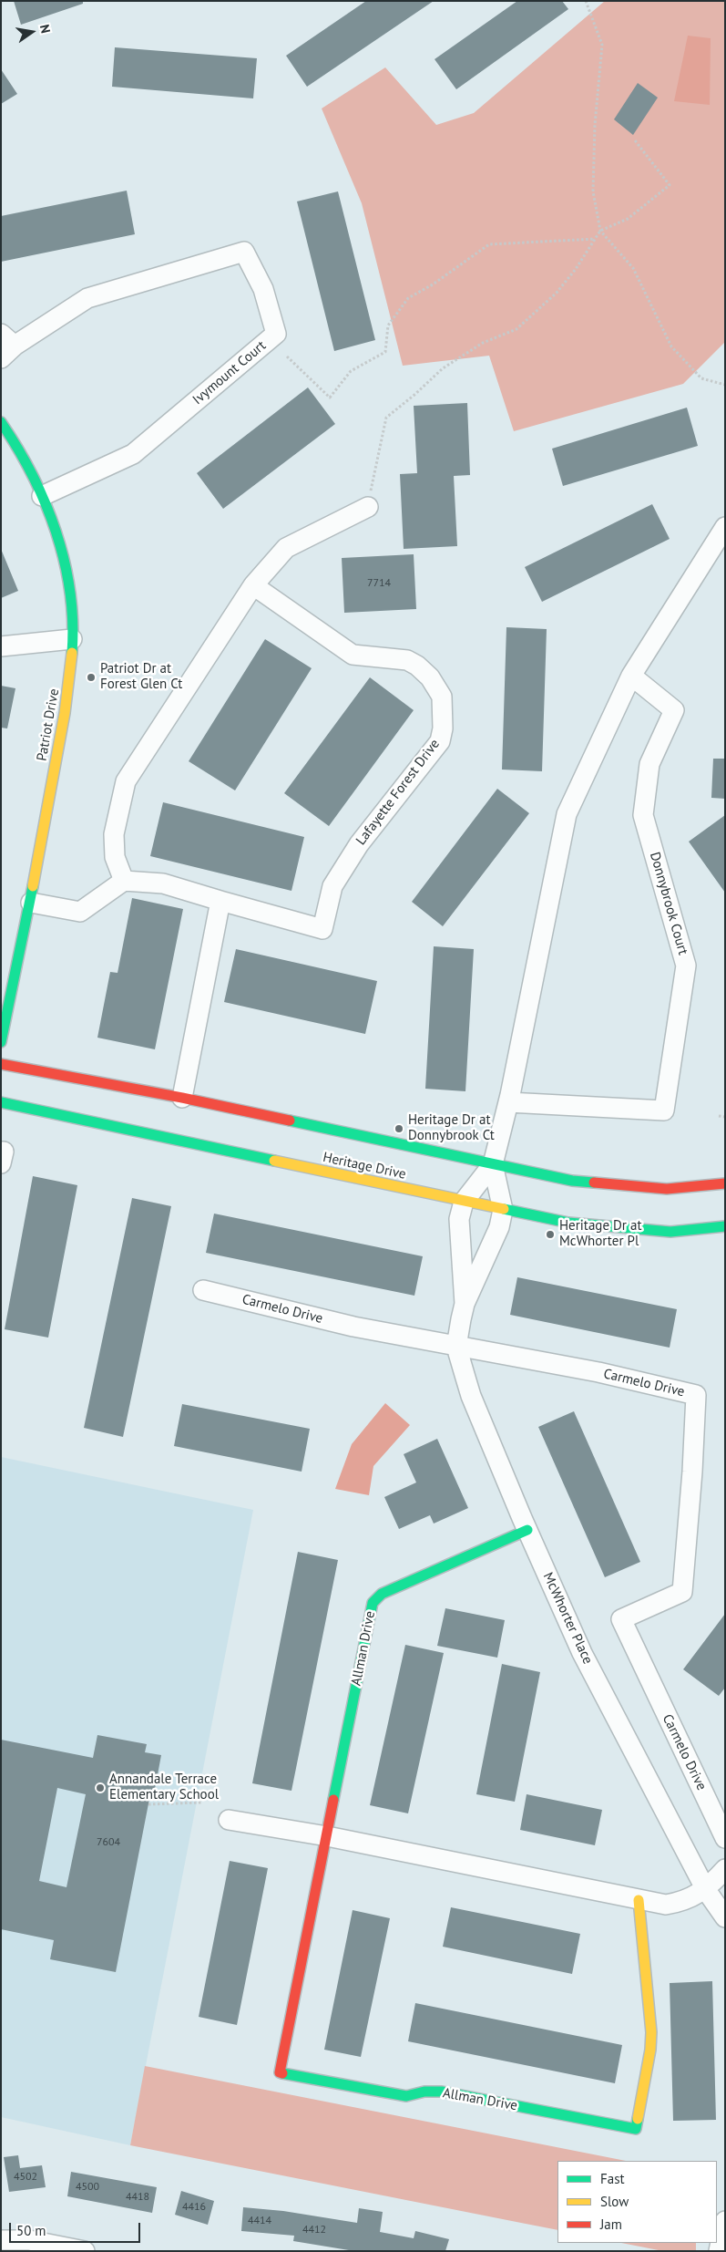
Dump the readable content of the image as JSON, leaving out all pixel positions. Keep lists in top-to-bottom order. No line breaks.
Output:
{"streets":{"street":["Ivymount Court","Patriot Drive","Lafayette Forest Drive","Donnybrook Court","Heritage Drive","Carmelo Drive","McWhorter Place","Allman Drive"]},"crossings":[["Ivymount Court","Patriot Drive"],["Heritage Drive","McWhorter Place"],["Carmelo Drive","McWhorter Place"],["McWhorter Place","Allman Drive"]],"places":["Patriot Dr at Forest Glen Ct","Heritage Dr at Donnybrook Ct","Heritage Dr at McWhorter Pl","Annandale Terrace Elementary School"],"house_numbers":["7714","7604","4502","4500","4418","4416","4414","4412"],"legend":["Fast","Slow","Jam"],"scale_bar":"50 m","north":"right"}
